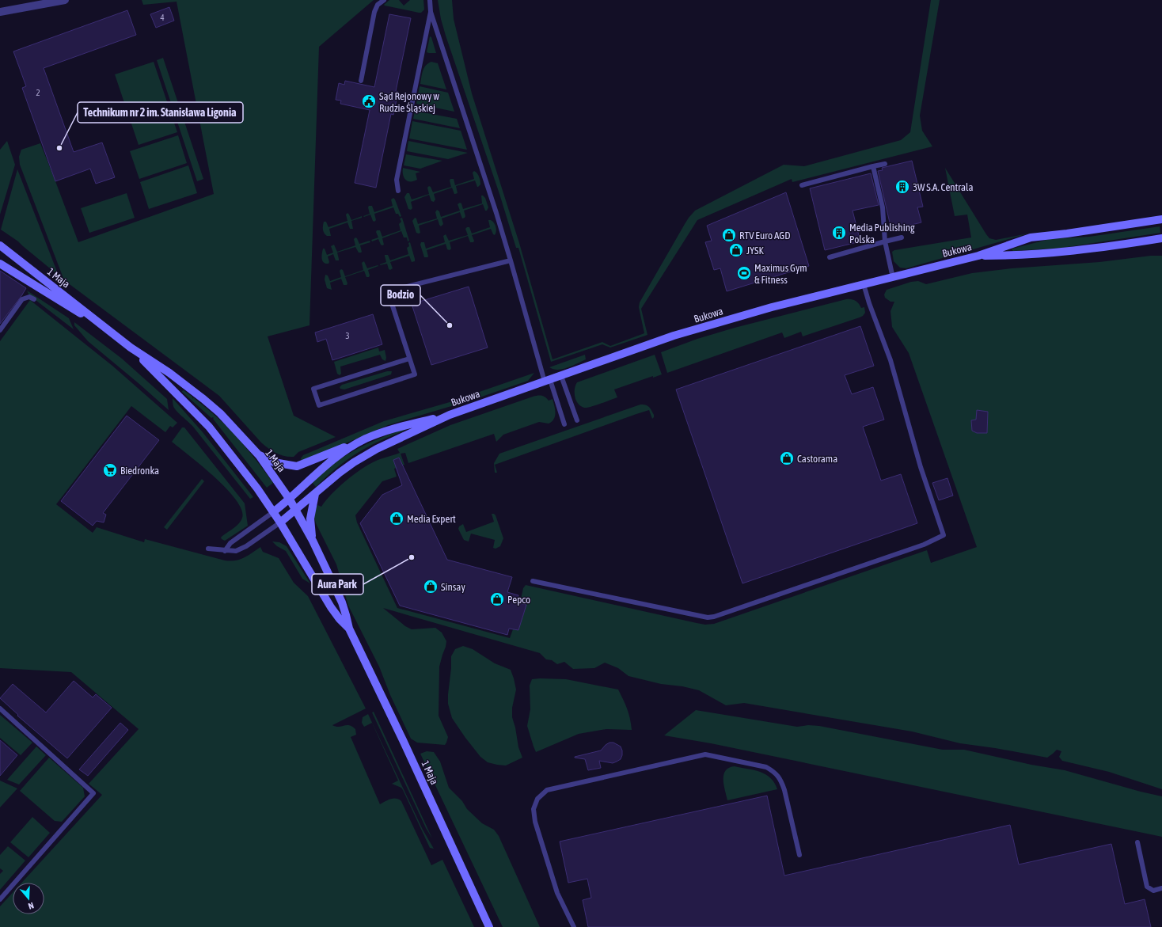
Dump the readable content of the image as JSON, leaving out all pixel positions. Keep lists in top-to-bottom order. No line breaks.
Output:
{"streets":{"street":["Bukowa","1 Maja"]},"crossings":[["Bukowa","1 Maja"]],"places":{"public building":["Sąd Rejonowy w Rudzie Śląskiej"],"other":["Technikum nr 2 im. Stanisława Ligonia","Bodzio","Aura Park"],"building":["3W S.A. Centrala","Media Publishing Polska"],"shop":["RTV Euro AGD","JYSK","Castorama","Media Expert","Sinsay","Pepco"],"sports":["Maximus Gym & Fitness"],"supermarket":["Biedronka"]},"house_numbers":["4","2","3"],"north":"bottom"}
